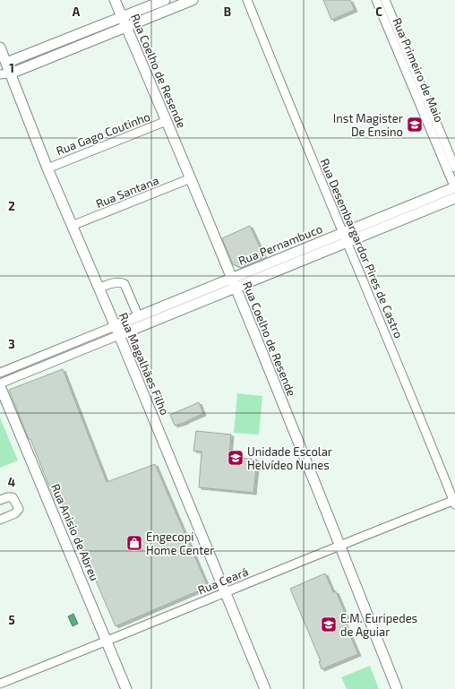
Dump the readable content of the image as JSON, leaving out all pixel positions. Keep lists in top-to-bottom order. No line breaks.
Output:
{"streets":{"main road":["Rua Coelho de Resende","Rua Pernambuco","Rua Magalhães Filho","Rua Anisio de Abreu"],"street":["Rua Primeiro de Maio","Rua Gago Coutinho","Rua Santana","Rua Desembargardor Pires de Castro","Rua Ceará"]},"crossings":[["Rua Primeiro de Maio","Rua Pernambuco"],["Rua Coelho de Resende","Rua Gago Coutinho"],["Rua Coelho de Resende","Rua Santana"],["Rua Coelho de Resende","Rua Pernambuco"],["Rua Coelho de Resende","Rua Ceará"],["Rua Gago Coutinho","Rua Magalhães Filho"],["Rua Santana","Rua Magalhães Filho"],["Rua Pernambuco","Rua Desembargardor Pires de Castro"],["Rua Pernambuco","Rua Magalhães Filho"],["Rua Desembargardor Pires de Castro","Rua Ceará"],["Rua Magalhães Filho","Rua Ceará"],["Rua Anisio de Abreu","Rua Ceará"]],"places":{"school or university":["Inst Magister De Ensino","Unidade Escolar Helvídeo Nunes","E.M. Euripedes de Aguiar"],"shop":["Engecopi Home Center"]},"grid":{"columns":["A","B","C"],"rows":["1","2","3","4","5"]}}
